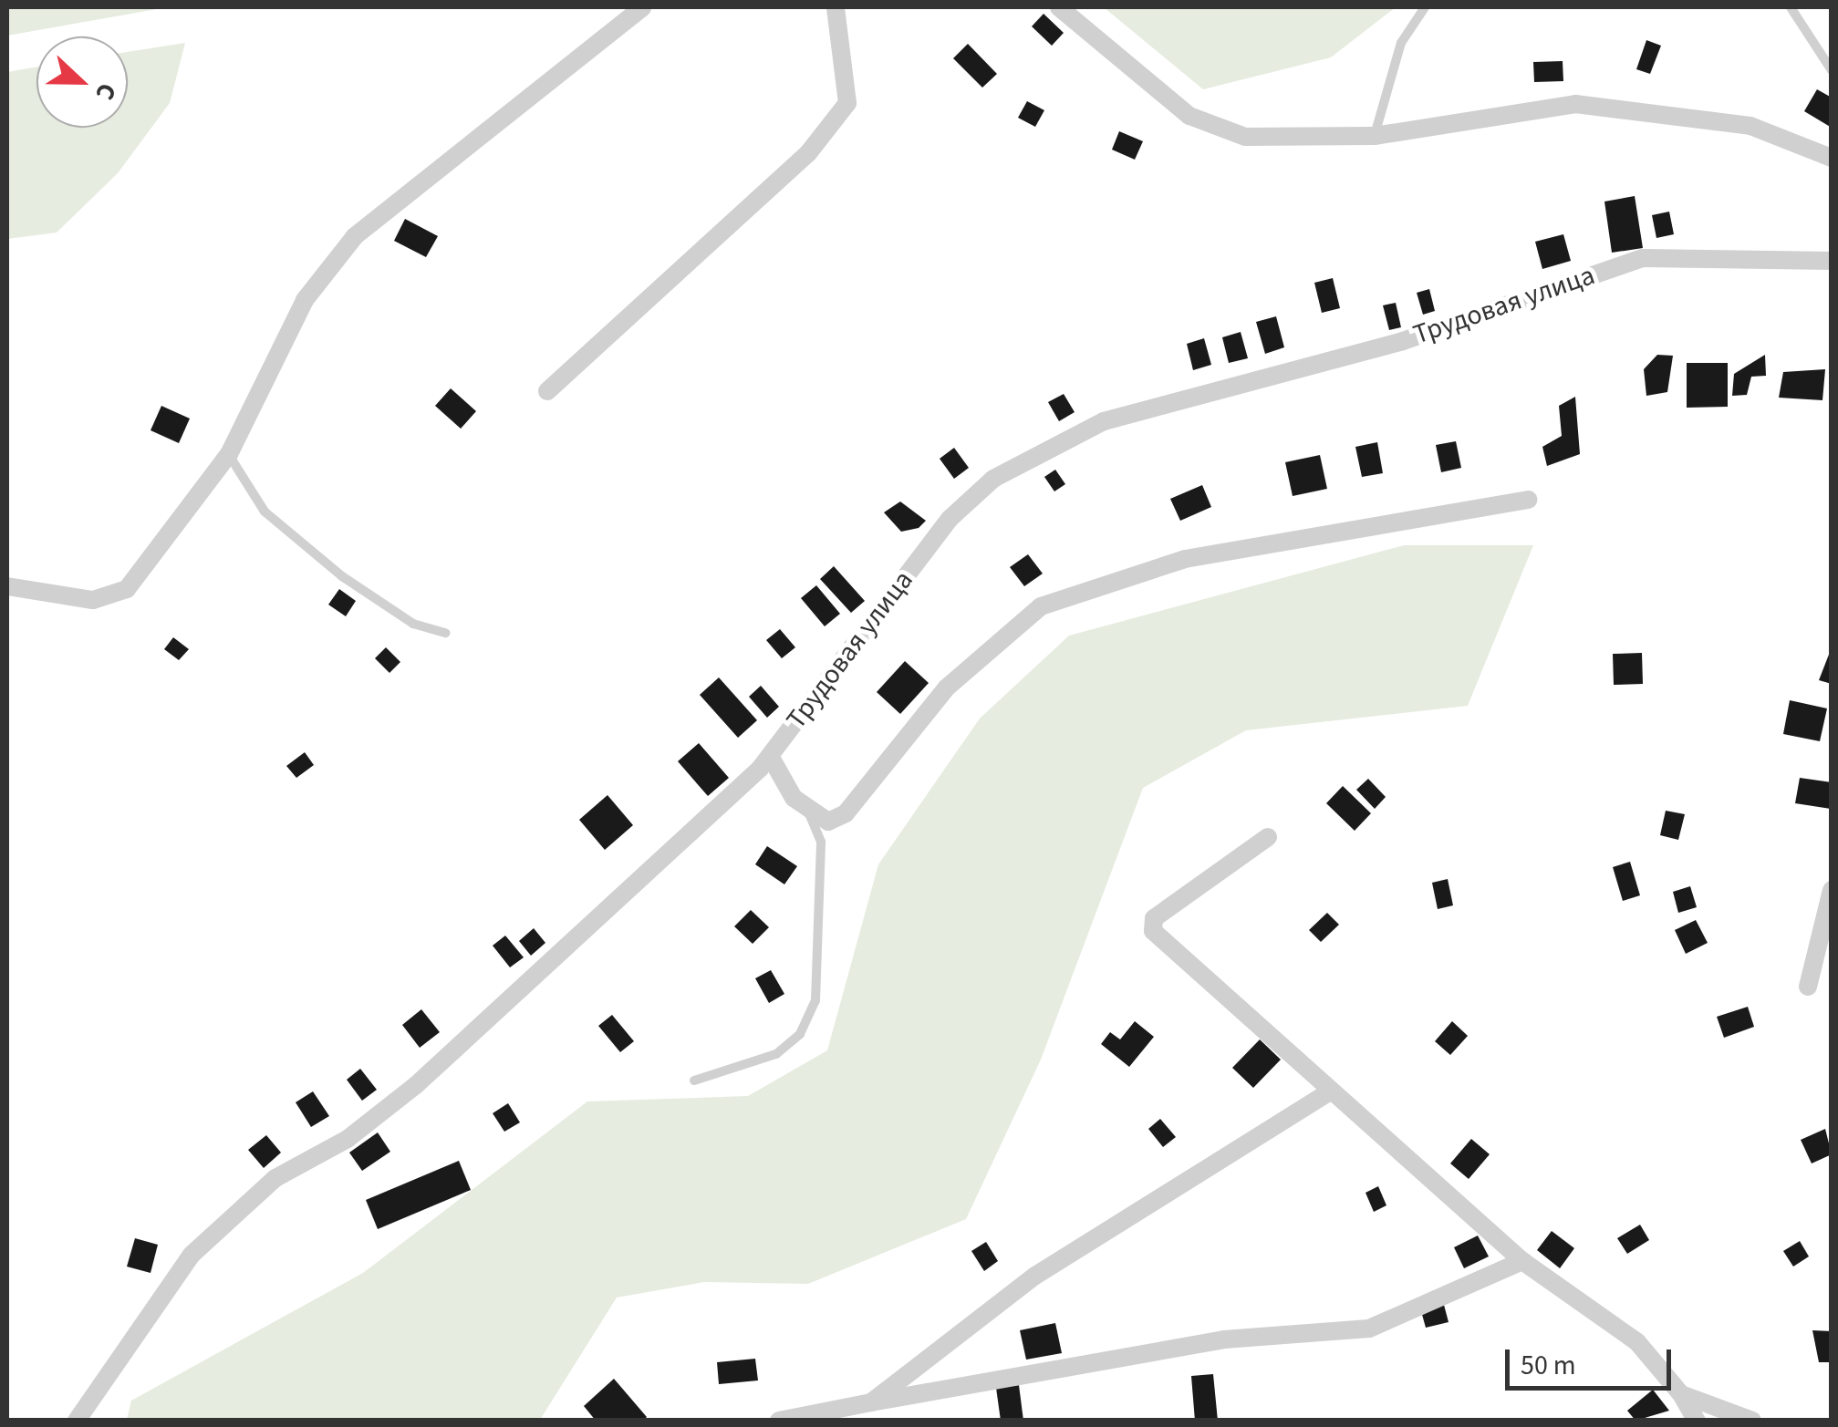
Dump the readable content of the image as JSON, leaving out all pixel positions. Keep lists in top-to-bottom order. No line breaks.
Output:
{"streets":{"street":["Трудовая улица"]},"scale_bar":"50 m","north":"right"}
